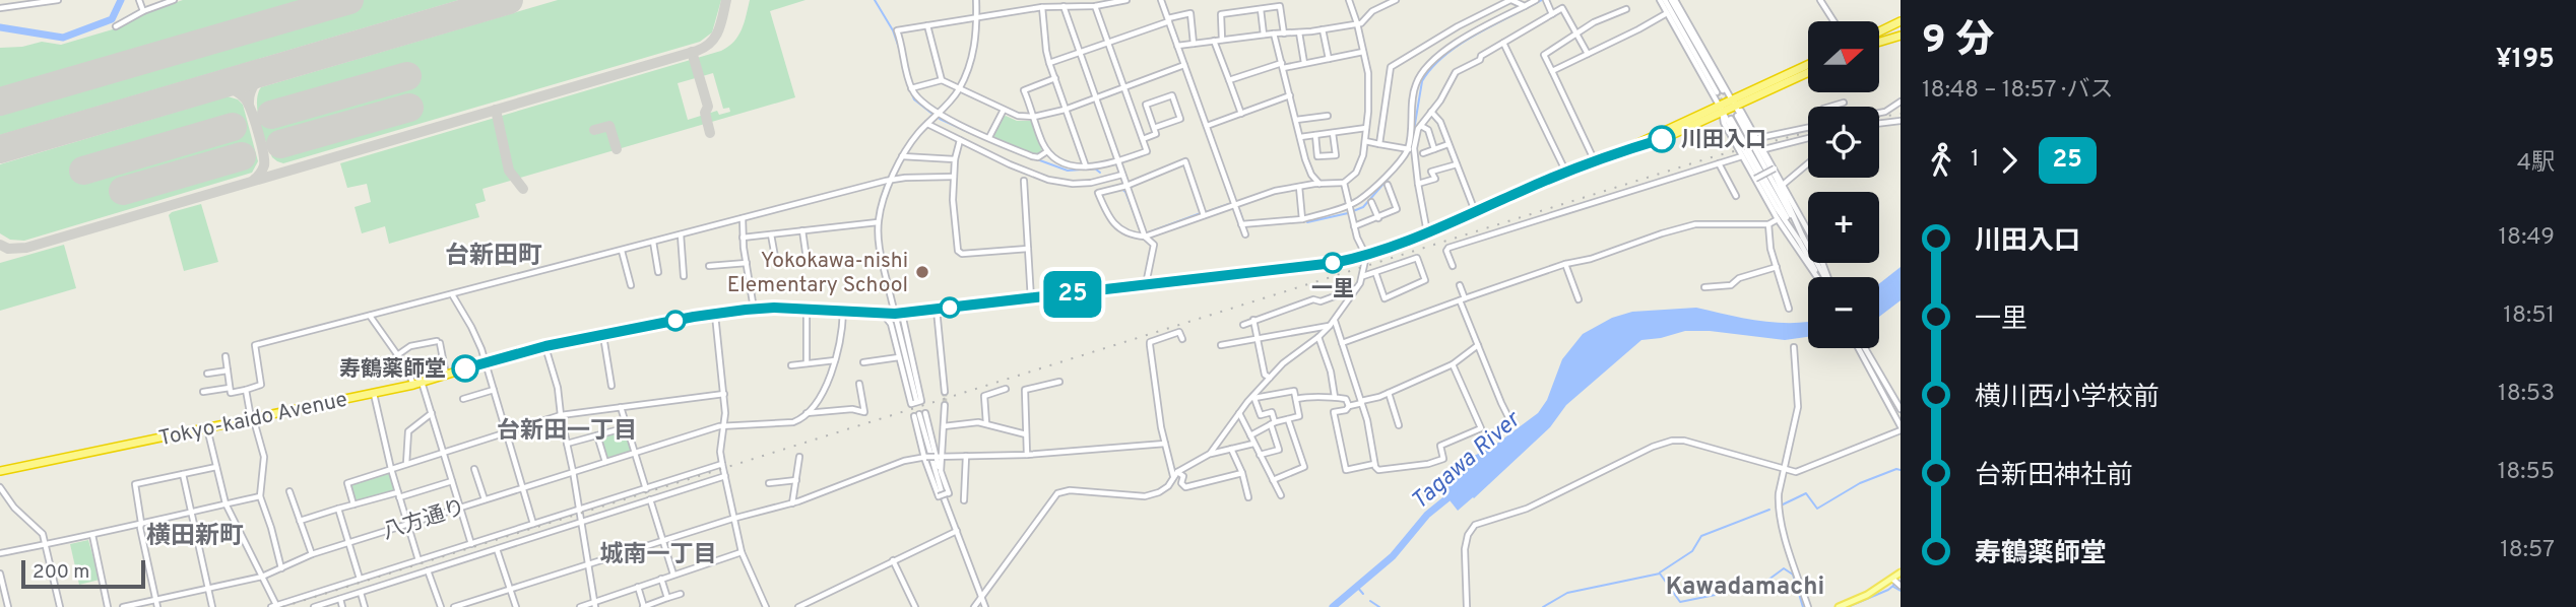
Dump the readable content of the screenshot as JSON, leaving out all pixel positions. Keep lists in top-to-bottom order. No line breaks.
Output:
{"streets":{"highway":["Tokyo-kaido Avenue"],"street":["八方通り"]},"districts":["台新田町","台新田一丁目","横田新町","城南一丁目","Kawadamachi"],"water":["Tagawa River"],"places":["川田入口","一里","Yokokawa-nishi Elementary School","寿鶴薬師堂"],"lines":["bus line 25"],"scale_bar":"200 m","north":"right","page":{"on_map":"25","heading":["9 分","18:48 – 18:57 · バス","¥195"],"map_buttons":["+","−"],"legs":["1","25","4駅"],"list":[{"name":"川田入口","value":"18:49"},{"name":"一里","value":"18:51"},{"name":"横川西小学校前","value":"18:53"},{"name":"台新田神社前","value":"18:55"},{"name":"寿鶴薬師堂","value":"18:57"}],"scale":"200 m"}}
